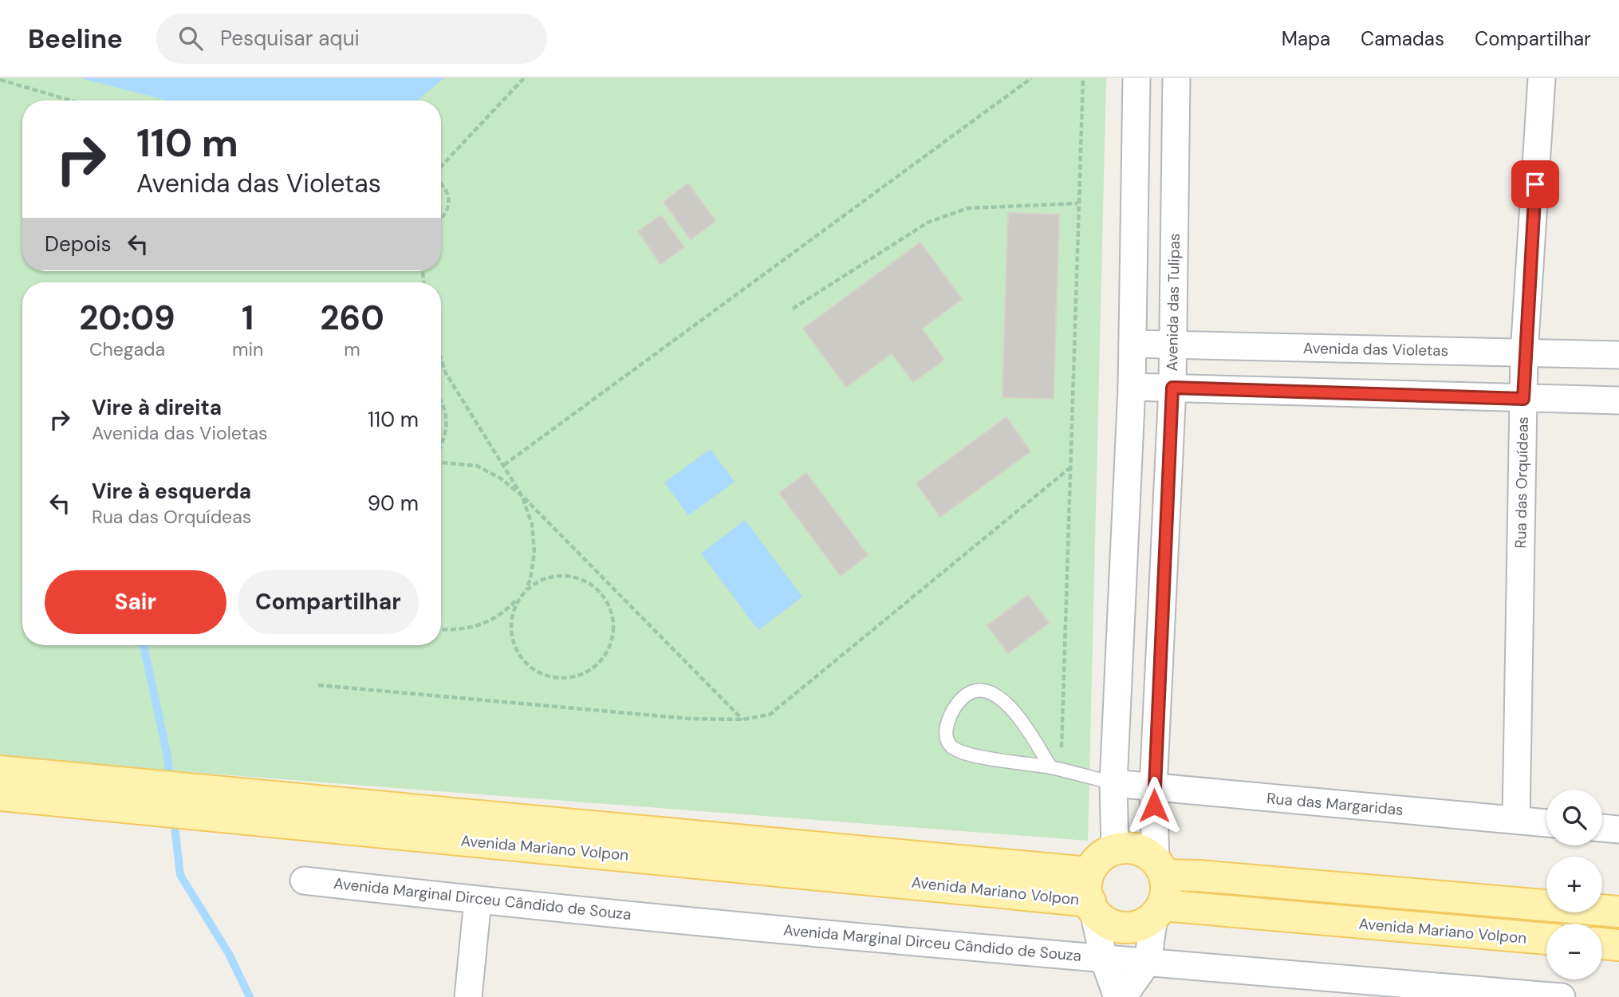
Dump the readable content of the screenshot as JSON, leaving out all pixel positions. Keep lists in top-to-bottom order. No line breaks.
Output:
{"streets":{"main road":["Avenida Mariano Volpon"],"street":["Avenida das Tulipas","Avenida das Violetas","Rua das Orquídeas","Rua das Margaridas","Avenida Marginal Dirceu Cândido de Souza"]},"crossings":[["Avenida das Tulipas","Avenida das Violetas"],["Avenida das Tulipas","Rua das Margaridas"],["Avenida das Tulipas","Avenida Mariano Volpon"],["Avenida das Violetas","Rua das Orquídeas"],["Rua das Orquídeas","Rua das Margaridas"]],"page":{"header":"Beeline","search":"Pesquisar aqui","nav":["Mapa","Camadas","Compartilhar"],"turn":["110 m","Avenida das Violetas"],"then":"Depois","eta":["20:09","Chegada","1","min","260","m"],"list":[{"name":"Vire à direita","note":"Avenida das Violetas","value":"110 m"},{"name":"Vire à esquerda","note":"Rua das Orquídeas","value":"90 m"}],"buttons":["Sair","Compartilhar"],"map_buttons":["+","−"]}}
